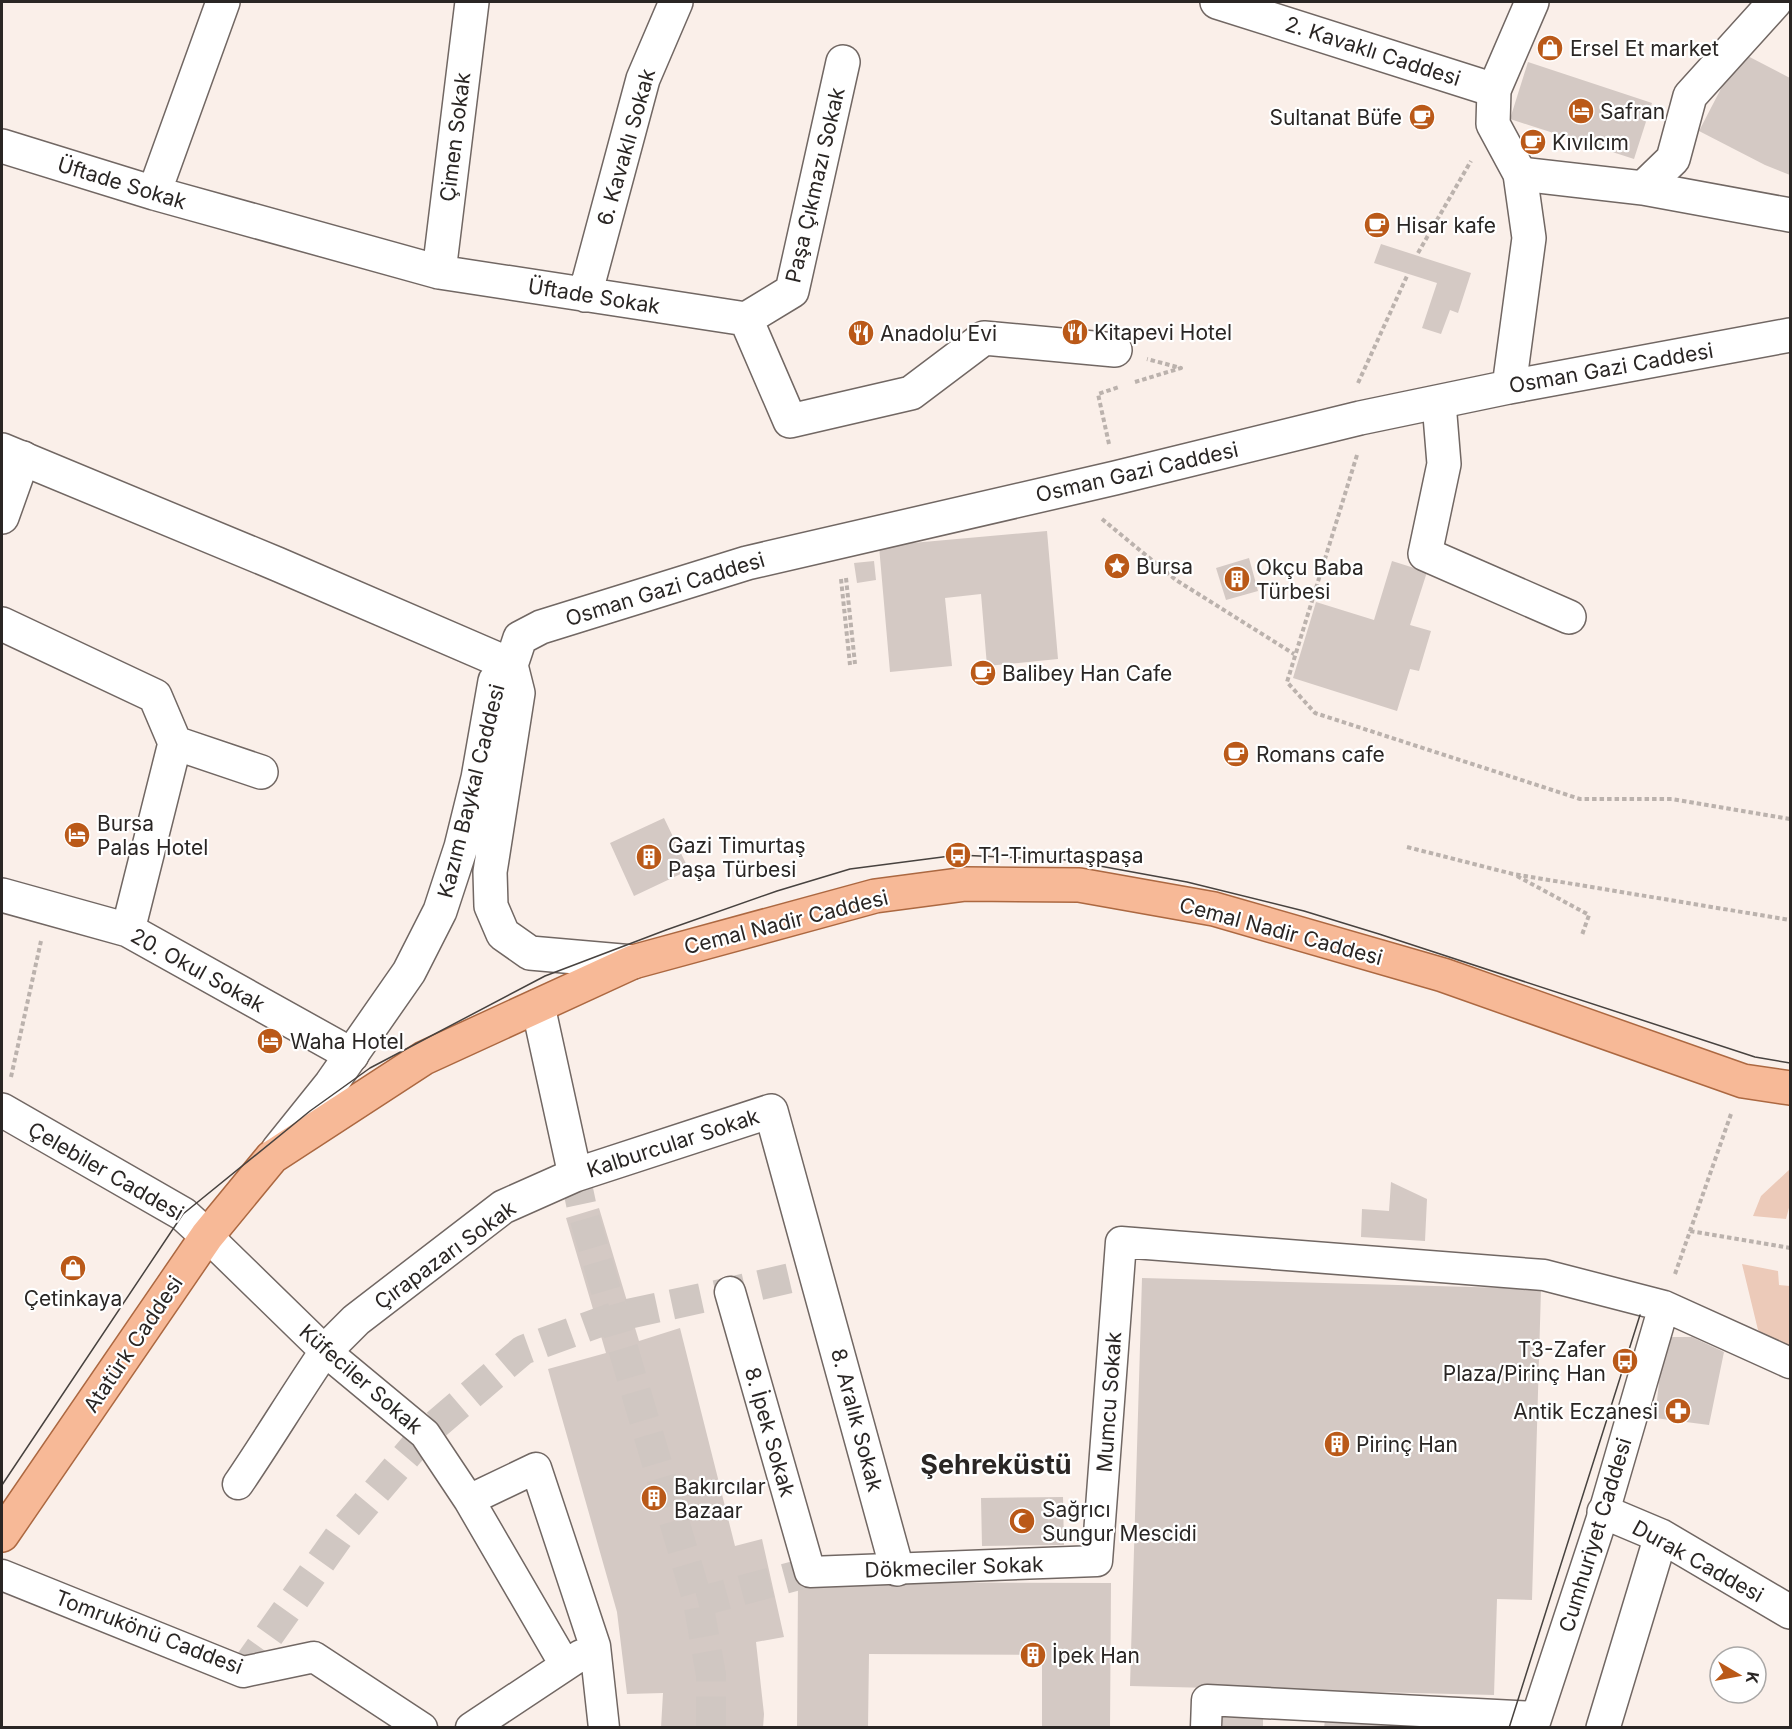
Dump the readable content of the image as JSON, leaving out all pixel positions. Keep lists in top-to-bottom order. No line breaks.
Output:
{"streets":{"main road":["Cemal Nadir Caddesi","Atatürk Caddesi"],"street":["2. Kavaklı Caddesi","Çimen Sokak","6. Kavaklı Sokak","Üftade Sokak","Paşa Çıkmazı Sokak","Osman Gazi Caddesi","Kazım Baykal Caddesi","20. Okul Sokak","Kalburcular Sokak","Çelebiler Caddesi","Çırapazarı Sokak","Küfeciler Sokak","Mumcu Sokak","8. Aralık Sokak","8. İpek Sokak","Cumhuriyet Caddesi","Durak Caddesi","Dökmeciler Sokak","Tomrukönü Caddesi"]},"crossings":[["Çimen Sokak","Üftade Sokak"],["6. Kavaklı Sokak","Üftade Sokak"],["Üftade Sokak","Paşa Çıkmazı Sokak"],["Osman Gazi Caddesi","Kazım Baykal Caddesi"],["Kazım Baykal Caddesi","Cemal Nadir Caddesi"],["Kazım Baykal Caddesi","20. Okul Sokak"],["Kazım Baykal Caddesi","Atatürk Caddesi"],["Cemal Nadir Caddesi","Atatürk Caddesi"],["Kalburcular Sokak","Çırapazarı Sokak"],["Kalburcular Sokak","8. Aralık Sokak"],["Çelebiler Caddesi","Atatürk Caddesi"],["Çelebiler Caddesi","Küfeciler Sokak"],["Çırapazarı Sokak","Küfeciler Sokak"],["Atatürk Caddesi","Küfeciler Sokak"],["Mumcu Sokak","Cumhuriyet Caddesi"],["Mumcu Sokak","Dökmeciler Sokak"],["8. Aralık Sokak","Dökmeciler Sokak"],["8. İpek Sokak","Dökmeciler Sokak"],["Cumhuriyet Caddesi","Durak Caddesi"]],"districts":["Şehreküstü"],"places":{"shop":["Ersel Et market","Çetinkaya"],"hotel":["Safran","Bursa Palas Hotel","Waha Hotel"],"cafe":["Sultanat Büfe","Kıvılcım","Hisar kafe","Balibey Han Cafe","Romans cafe"],"restaurant":["Kitapevi Hotel","Anadolu Evi"],"place":["Bursa"],"building":["Okçu Baba Türbesi","Gazi Timurtaş Paşa Türbesi","Pirinç Han","Bakırcılar Bazaar","İpek Han"],"bus stop":["T1-Timurtaşpaşa","T3-Zafer Plaza/Pirinç Han"],"pharmacy":["Antik Eczanesi"],"mosque":["Sağrıcı Sungur Mescidi"]},"north":"right"}
